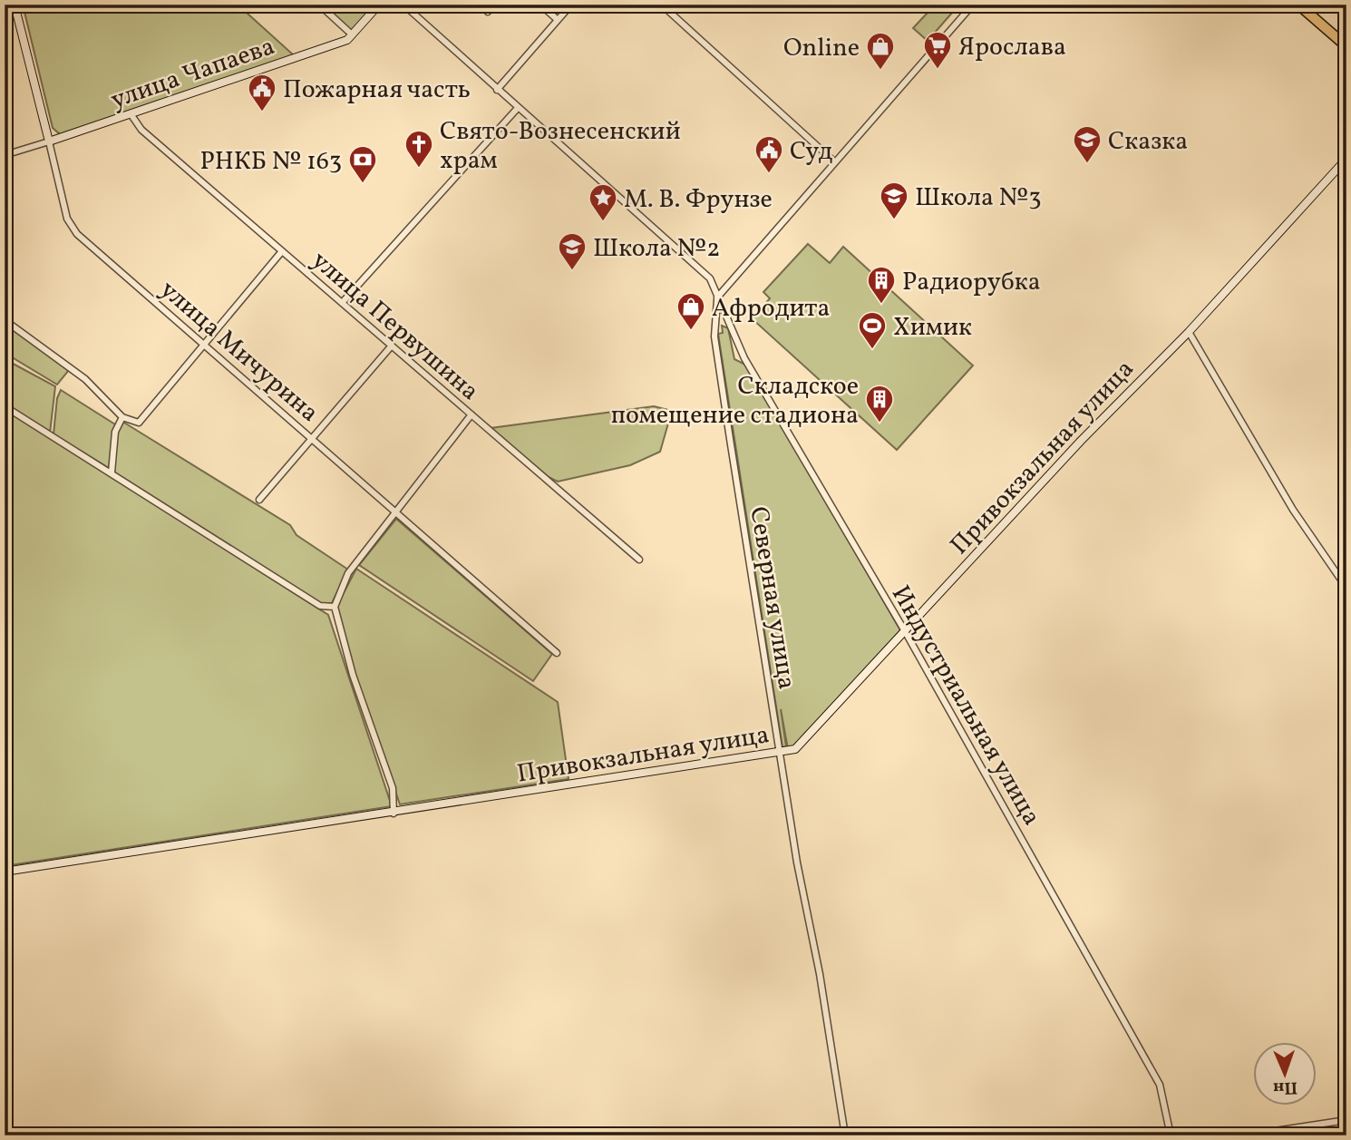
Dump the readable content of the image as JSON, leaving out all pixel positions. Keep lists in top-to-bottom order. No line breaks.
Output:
{"streets":{"main road":["улица Чапаева","улица Мичурина","Привокзальная улица"],"street":["улица Первушина","Северная улица","Индустриальная улица"]},"crossings":[["улица Чапаева","улица Первушина"],["улица Чапаева","улица Мичурина"],["Привокзальная улица","Северная улица"],["Привокзальная улица","Индустриальная улица"],["Северная улица","Индустриальная улица"]],"places":{"supermarket":["Ярослава"],"shop":["Online","Афродита"],"public building":["Пожарная часть","Суд"],"school or university":["Сказка","Школа №3","Школа №2"],"church":["Свято-Вознесенский храм"],"bank":["РНКБ № 163"],"place":["М. В. Фрунзе"],"building":["Радиорубка","Складское помещение стадиона"],"sports":["Химик"]},"north":"bottom"}
